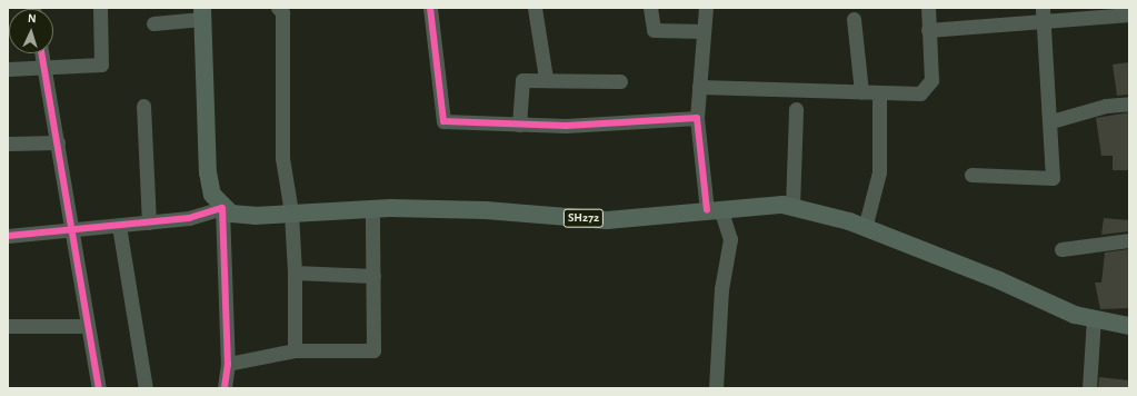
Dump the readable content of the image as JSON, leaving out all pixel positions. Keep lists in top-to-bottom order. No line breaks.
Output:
{"streets":{"main road":["SH272"]},"north":"top"}
